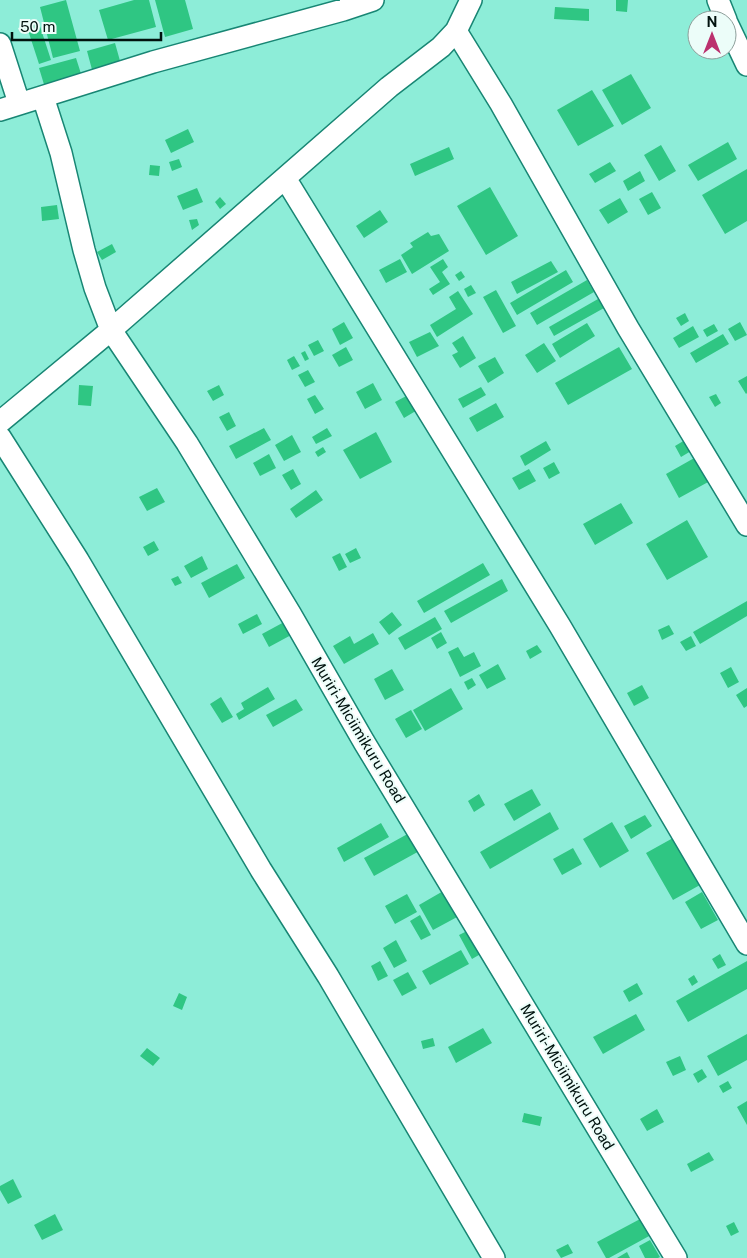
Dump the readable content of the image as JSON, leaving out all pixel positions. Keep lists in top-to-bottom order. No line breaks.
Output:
{"streets":{"street":["Muriri-Miciimikuru Road"]},"scale_bar":"50 m","north":"top"}
